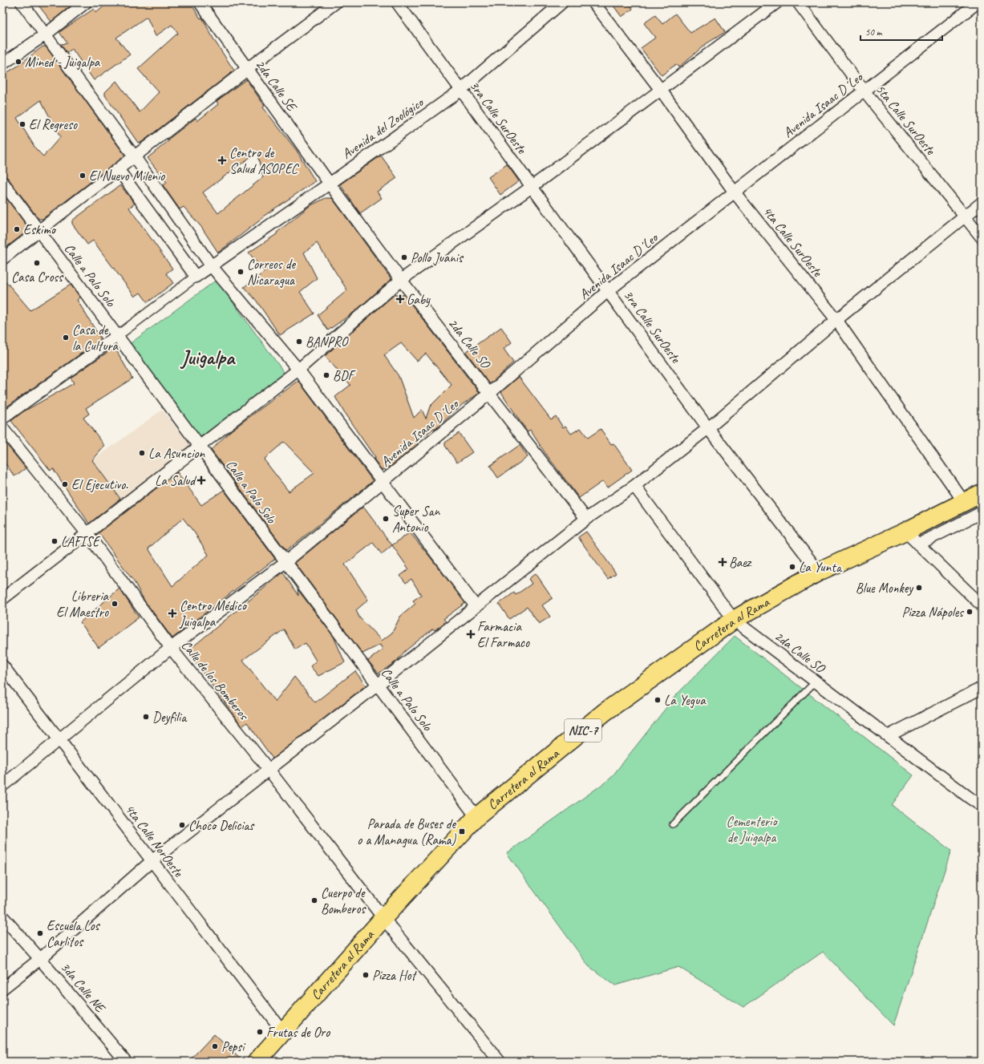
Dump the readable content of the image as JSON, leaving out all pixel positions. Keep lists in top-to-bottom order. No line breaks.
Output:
{"streets":{"highway":["Carretera al Rama","NIC-7"],"street":["2da Calle SE","Avenida Isaac D´Leo","3ra Calle SurOeste","5ta Calle SurOeste","Avenida del Zoológico","4ta Calle SurOeste","Calle a Palo Solo","2da Calle SO","Calle de los Bomberos","4ta Calle NorOeste","3da Calle NE"]},"crossings":[["2da Calle SE","Avenida del Zoológico"],["2da Calle SE","2da Calle SO"],["Avenida Isaac D´Leo","3ra Calle SurOeste"],["Avenida Isaac D´Leo","5ta Calle SurOeste"],["Avenida Isaac D´Leo","4ta Calle SurOeste"],["Avenida Isaac D´Leo","Calle a Palo Solo"],["Avenida Isaac D´Leo","2da Calle SO"],["Avenida Isaac D´Leo","Calle de los Bomberos"],["Avenida Isaac D´Leo","4ta Calle NorOeste"],["3ra Calle SurOeste","Avenida del Zoológico"],["3ra Calle SurOeste","Carretera al Rama"],["Avenida del Zoológico","2da Calle SO"],["4ta Calle SurOeste","Carretera al Rama"],["Calle a Palo Solo","Carretera al Rama"],["2da Calle SO","Carretera al Rama"],["Carretera al Rama","Calle de los Bomberos"],["Carretera al Rama","4ta Calle NorOeste"]],"districts":["Juigalpa"],"parks":["Cementerio de Juigalpa"],"places":{"other":["Mined - Juigalpa","El Regreso","El Nuevo Milenio","Eskimo","Pollo Juanis","Casa Cross","Correos de Nicaragua","Casa de la Cultura","BANPRO","BDF","La Asuncion","El Ejecutivo.","Super San Antonio","LAFISE","La Yunta","Blue Monkey","Libreria El Maestro","Pizza Nápoles","La Yegua","Deyfilia","Choco Delicias","Cuerpo de Bomberos","Escuela Los Carlitos","Pizza Hot","Frutas de Oro","Pepsi"],"health":["Centro de Salud ASOPEC","Gaby","La Salud","Baez","Centro Médico Juigalpa","Farmacia El Farmaco"],"transit":["Parada de Buses de o a Managua (Rama)"]},"scale_bar":"50 m"}
